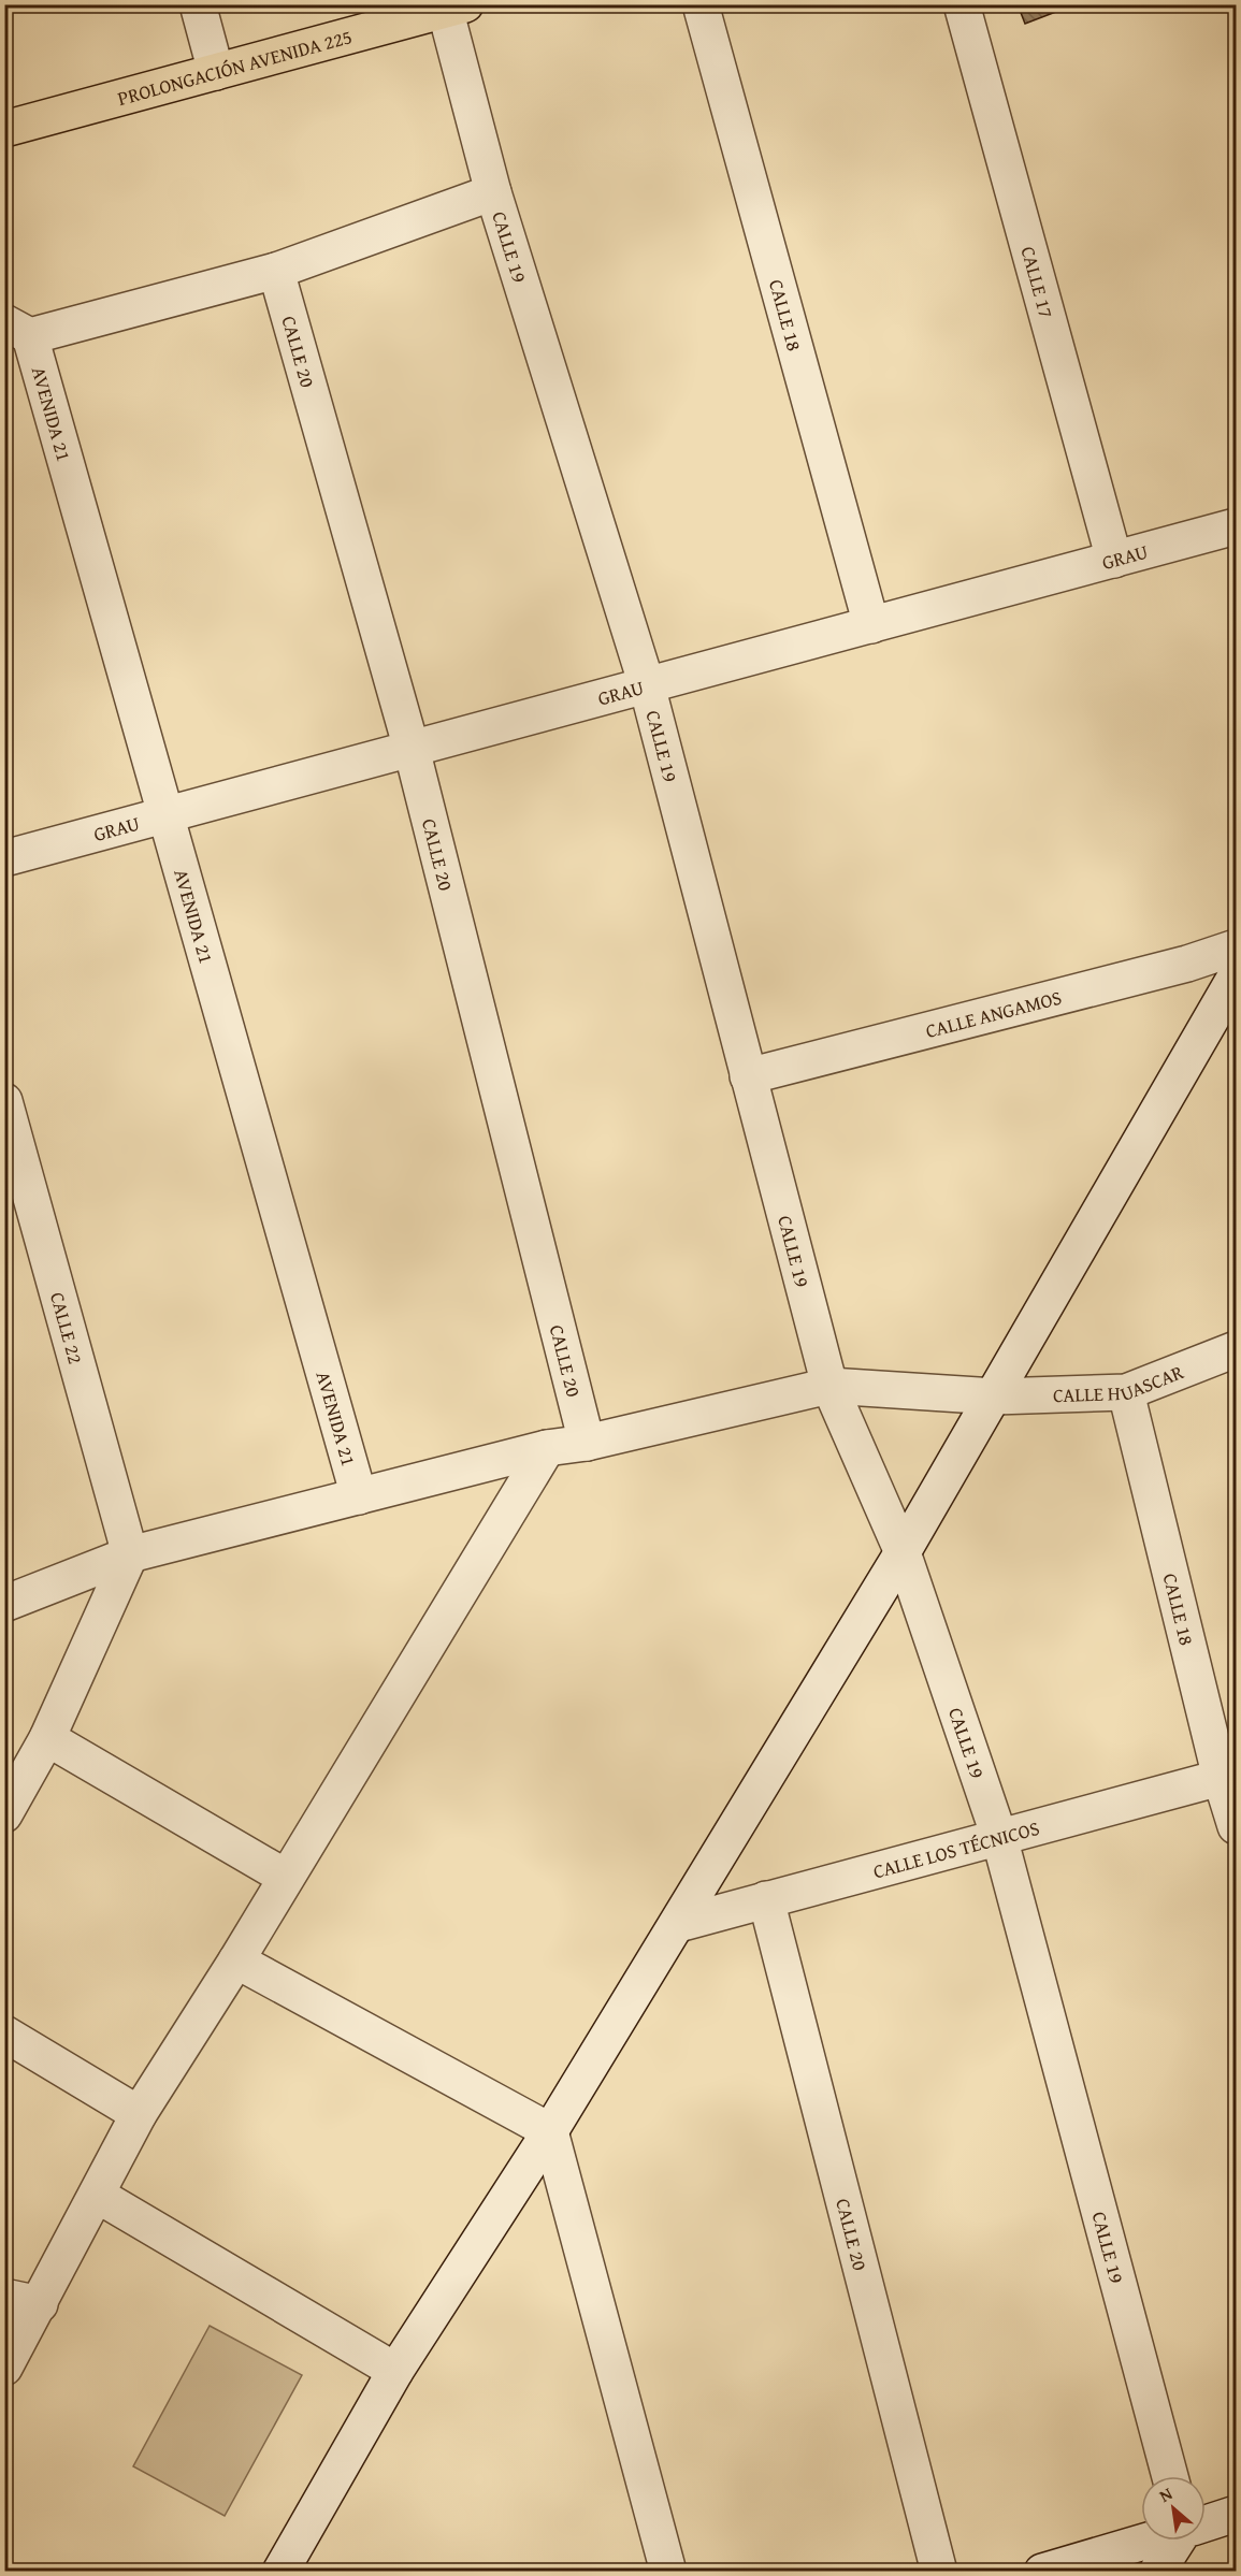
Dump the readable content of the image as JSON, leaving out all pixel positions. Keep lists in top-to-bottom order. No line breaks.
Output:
{"streets":{"main road":["PROLONGACIÓN AVENIDA 225"],"street":["CALLE 19","CALLE 17","CALLE 18","CALLE 20","AVENIDA 21","GRAU","CALLE ANGAMOS","CALLE 22","CALLE HUASCAR","CALLE LOS TÉCNICOS"]},"crossings":[["PROLONGACIÓN AVENIDA 225","CALLE 19"],["CALLE 19","GRAU"],["CALLE 19","CALLE ANGAMOS"],["CALLE 19","CALLE HUASCAR"],["CALLE 19","CALLE LOS TÉCNICOS"],["CALLE 17","GRAU"],["CALLE 18","GRAU"],["CALLE 18","CALLE HUASCAR"],["CALLE 18","CALLE LOS TÉCNICOS"],["CALLE 20","GRAU"],["CALLE 20","CALLE HUASCAR"],["CALLE 20","CALLE LOS TÉCNICOS"],["AVENIDA 21","GRAU"],["AVENIDA 21","CALLE HUASCAR"],["CALLE 22","CALLE HUASCAR"]],"north":"top left"}
